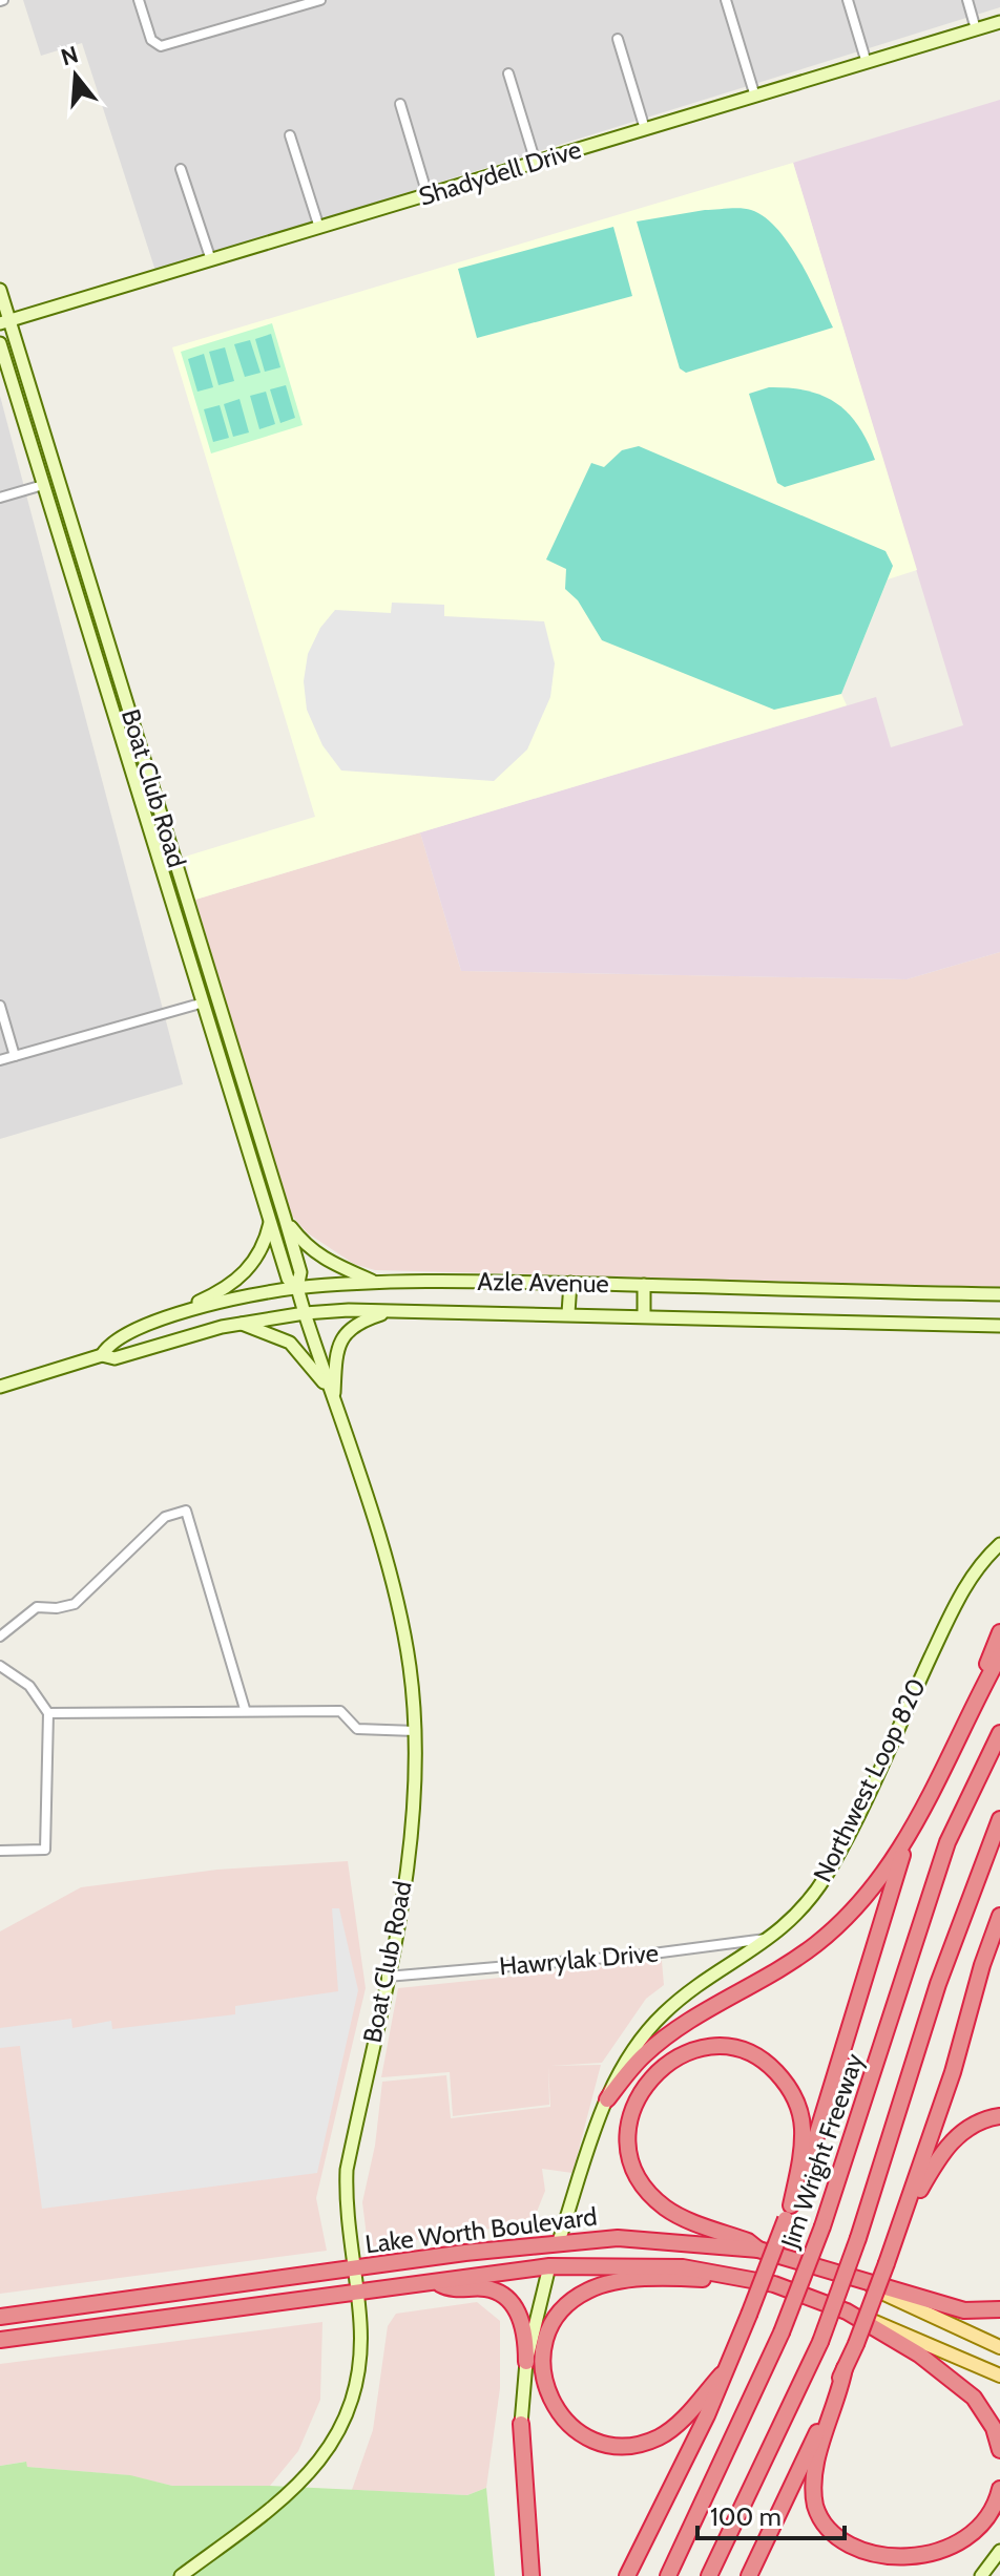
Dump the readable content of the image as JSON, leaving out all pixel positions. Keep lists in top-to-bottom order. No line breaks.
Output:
{"streets":{"highway":["Jim Wright Freeway","Lake Worth Boulevard"],"main road":["Shadydell Drive","Boat Club Road","Azle Avenue","Northwest Loop 820"],"street":["Hawrylak Drive"]},"crossings":[["Shadydell Drive","Boat Club Road"],["Boat Club Road","Azle Avenue"],["Boat Club Road","Hawrylak Drive"],["Boat Club Road","Lake Worth Boulevard"],["Northwest Loop 820","Hawrylak Drive"],["Northwest Loop 820","Lake Worth Boulevard"]],"scale_bar":"100 m","north":"top"}
